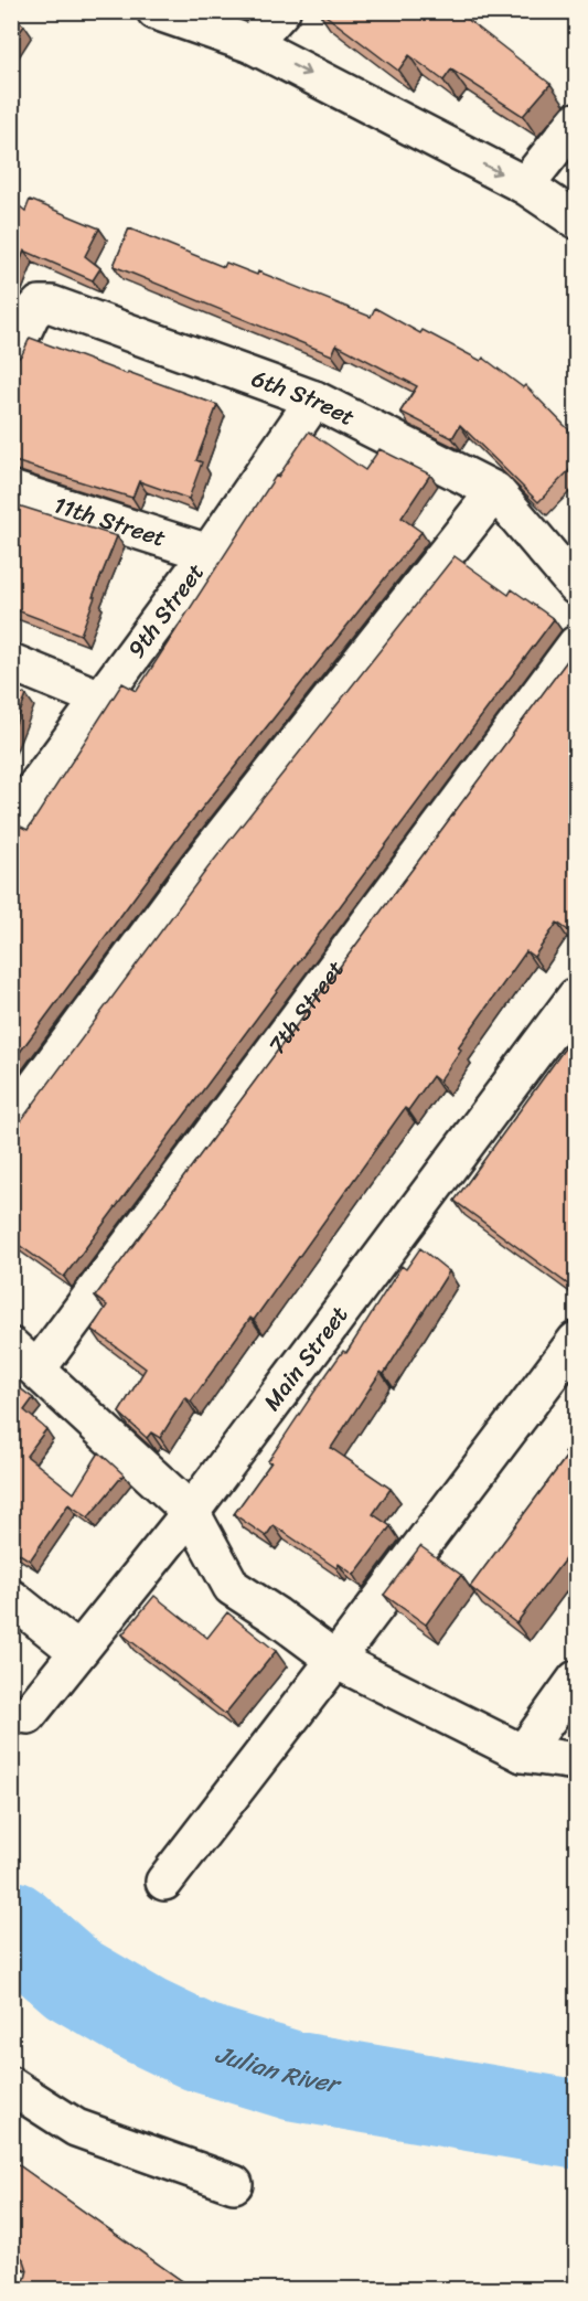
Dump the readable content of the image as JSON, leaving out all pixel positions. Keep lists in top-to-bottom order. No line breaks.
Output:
{"streets":{"street":["6th Street","11th Street","9th Street","7th Street","Main Street"]},"crossings":[["6th Street","9th Street"],["11th Street","9th Street"]],"water":["Julian River"]}
